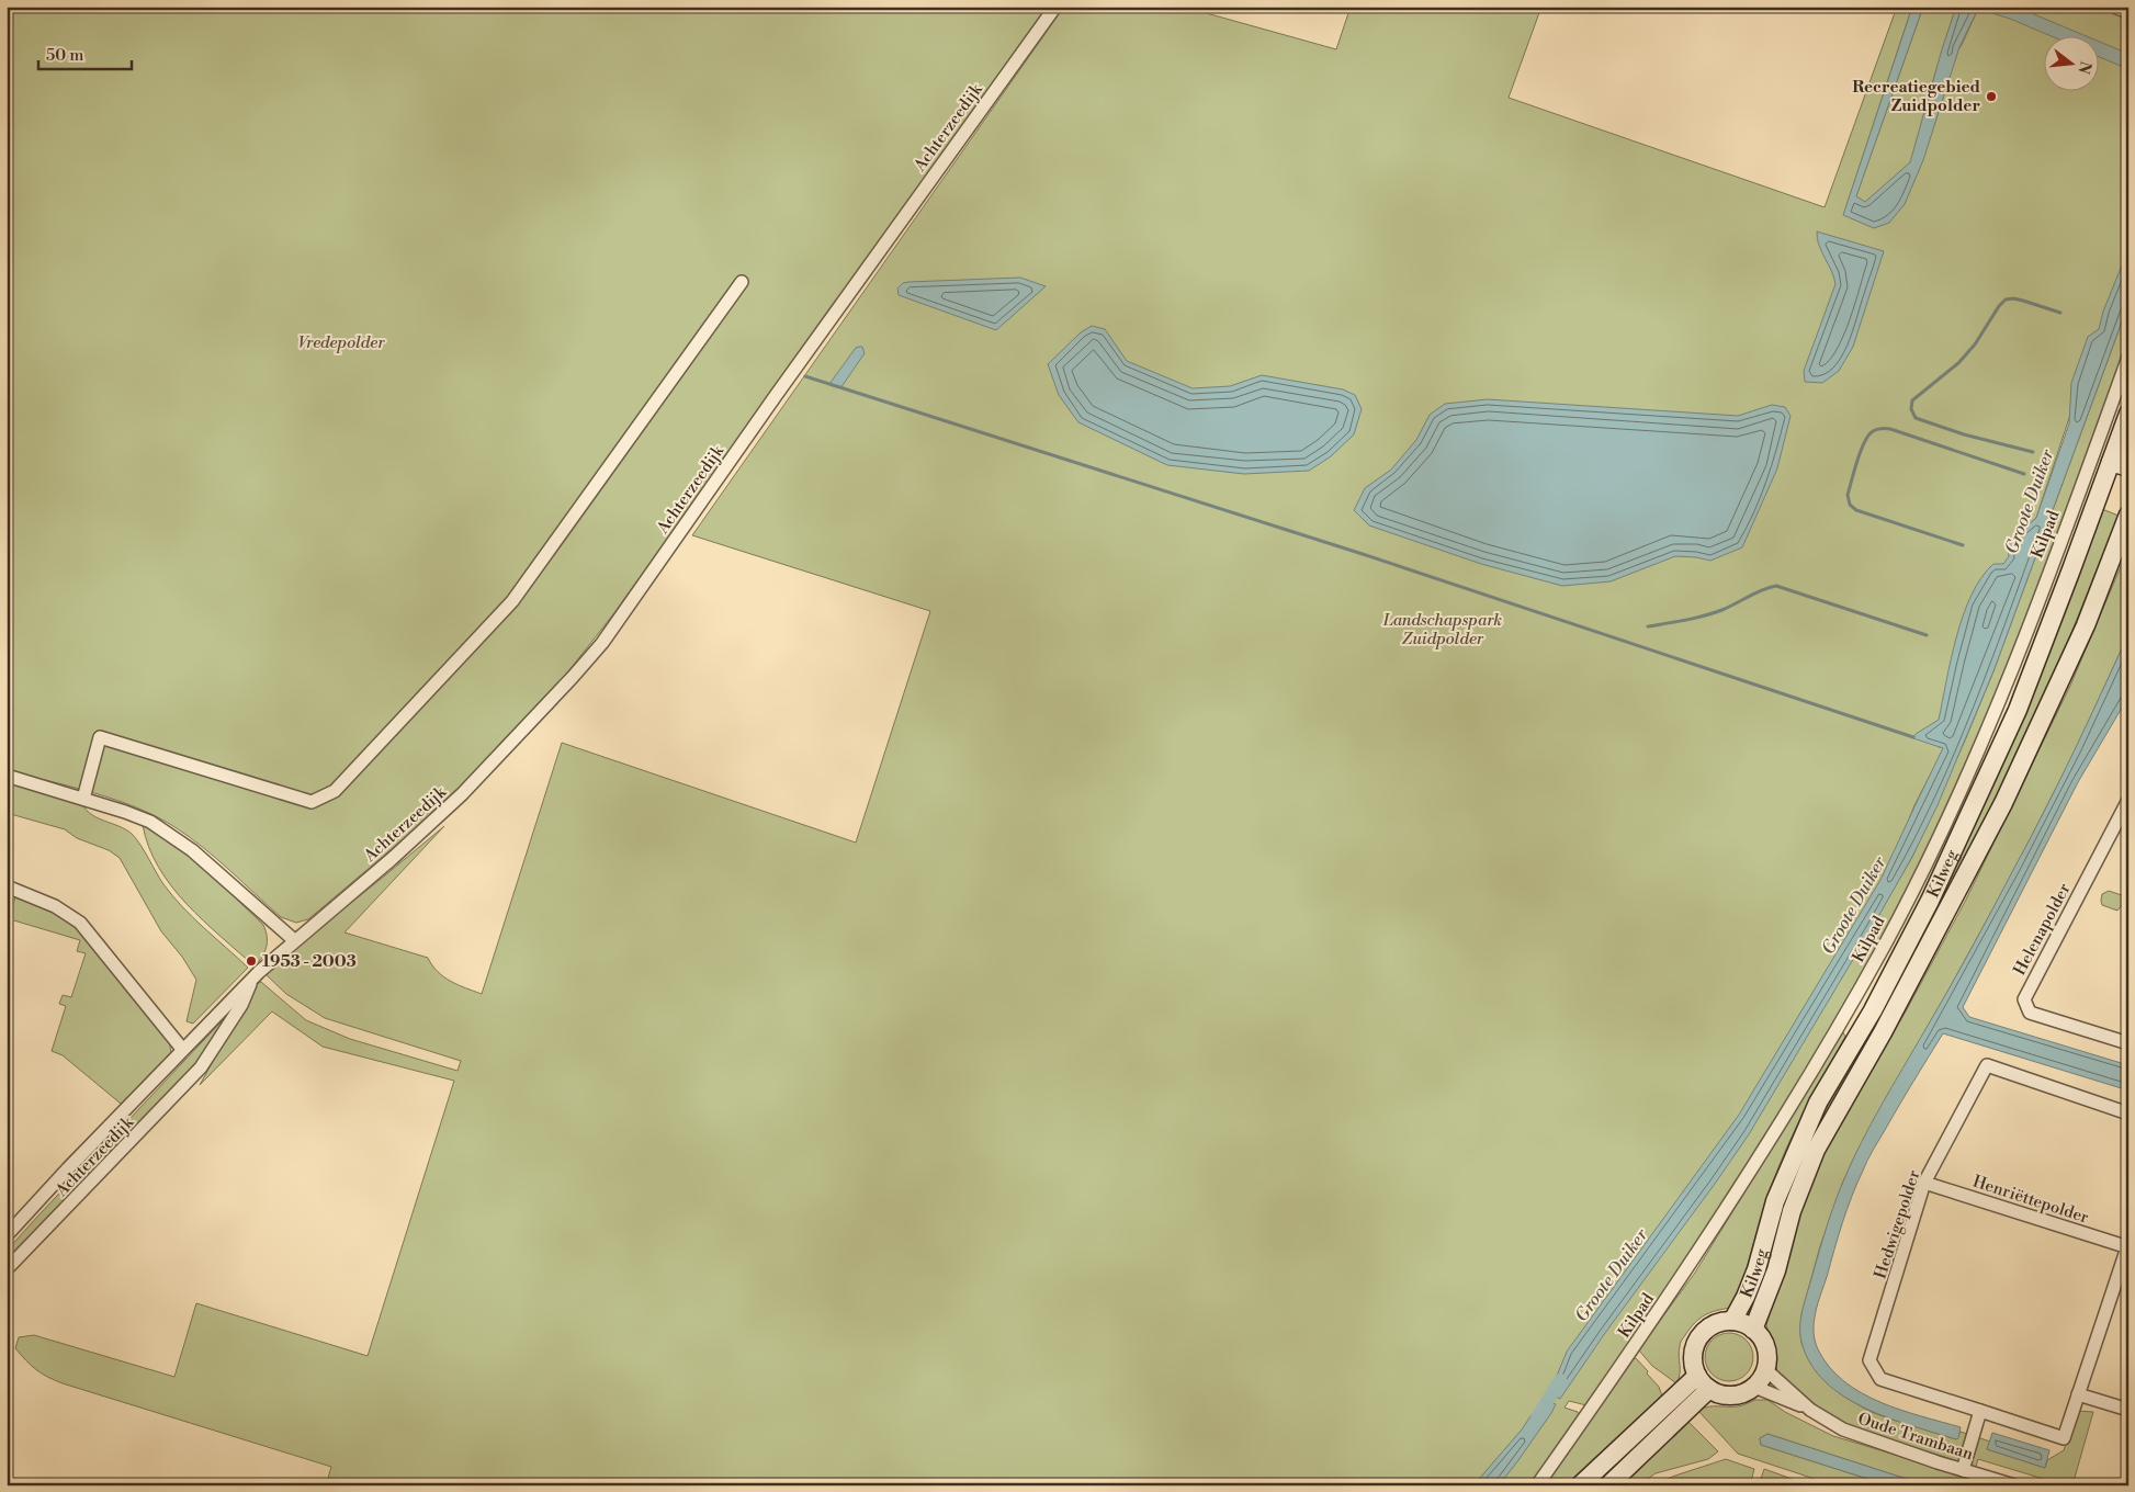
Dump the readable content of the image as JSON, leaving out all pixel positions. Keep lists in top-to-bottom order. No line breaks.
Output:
{"streets":{"main road":["Kilweg"],"street":["Achterzeedijk","Kilpad","Helenapolder","Henriëttepolder","Hedwigepolder","Oude Trambaan"]},"crossings":[["Henriëttepolder","Hedwigepolder"]],"water":["Groote Duiker"],"parks":["Vredepolder","Landschapspark Zuidpolder"],"places":["Recreatiegebied Zuidpolder","1953 - 2003"],"scale_bar":"50 m","north":"right"}
